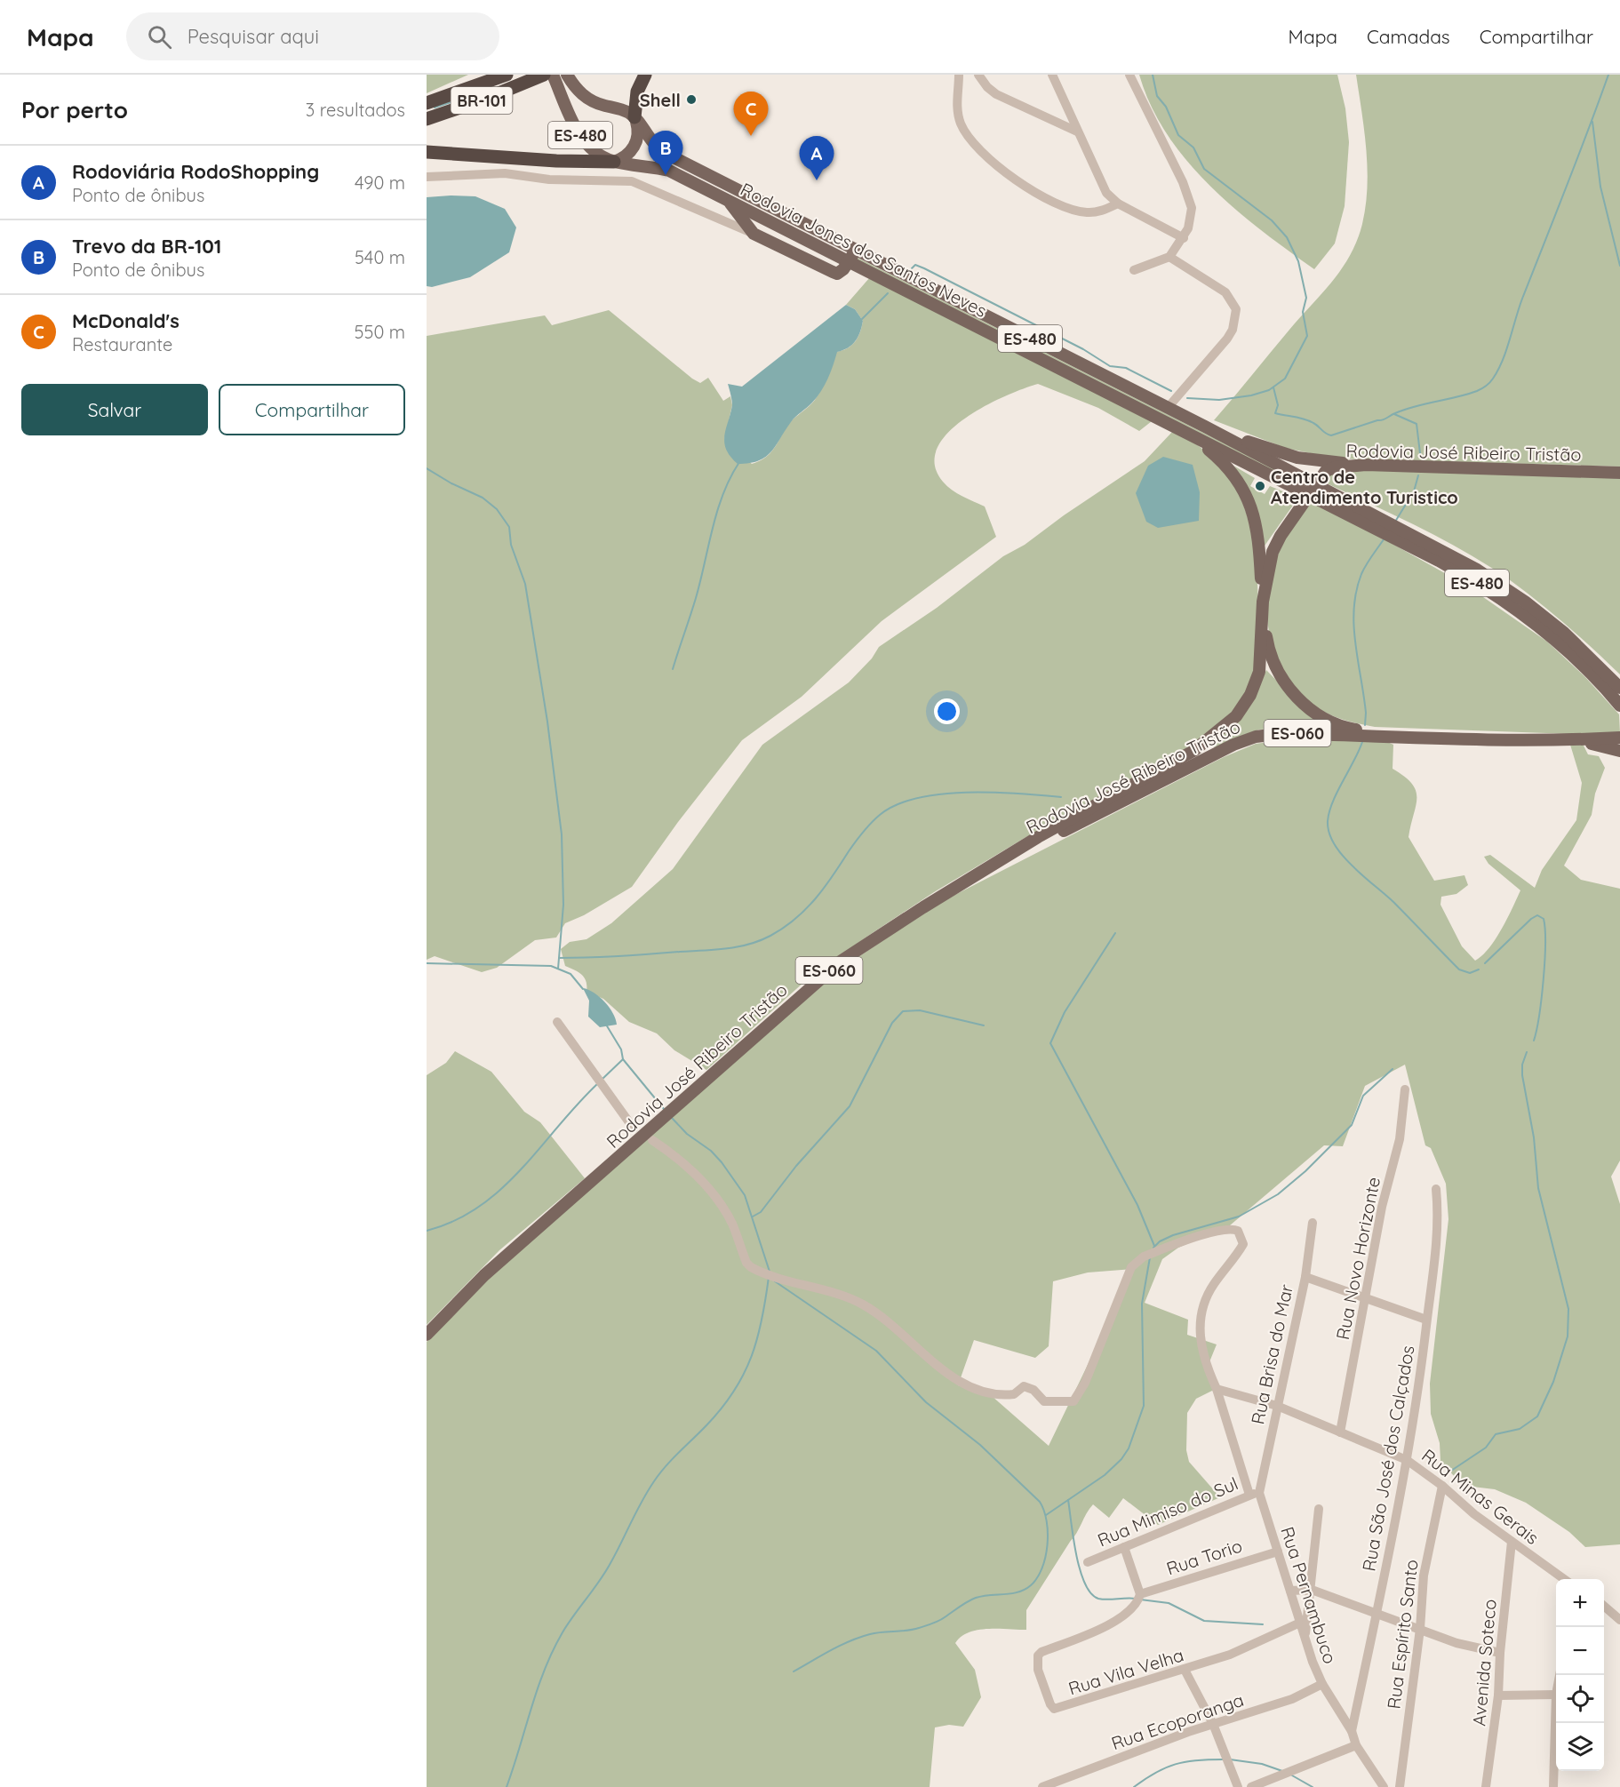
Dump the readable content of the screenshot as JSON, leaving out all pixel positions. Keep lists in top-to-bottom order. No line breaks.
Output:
{"streets":{"highway":["BR-101"],"main road":["ES-480","Rodovia Jones dos Santos Neves","Rodovia José Ribeiro Tristão","ES-060"],"street":["Rua Novo Horizonte","Rua Brisa do Mar","Rua São José dos Calçados","Rua Minas Gerais","Rua Mimiso do Sul","Rua Torio","Rua Pernambuco","Rua Espírito Santo","Avenida Soteco","Rua Vila Velha","Rua Ecoporanga"]},"crossings":[["ES-480","Rodovia Jones dos Santos Neves"],["Rodovia Jones dos Santos Neves","Rodovia José Ribeiro Tristão"],["Rua Novo Horizonte","Rua Minas Gerais"],["Rua Brisa do Mar","Rua Minas Gerais"],["Rua Brisa do Mar","Rua Mimiso do Sul"],["Rua Brisa do Mar","Rua Pernambuco"],["Rua São José dos Calçados","Rua Minas Gerais"],["Rua São José dos Calçados","Rua Pernambuco"],["Rua Minas Gerais","Rua Pernambuco"],["Rua Minas Gerais","Rua Espírito Santo"],["Rua Minas Gerais","Avenida Soteco"],["Rua Mimiso do Sul","Rua Pernambuco"],["Rua Torio","Rua Pernambuco"],["Rua Torio","Rua Vila Velha"],["Rua Pernambuco","Rua Vila Velha"],["Rua Pernambuco","Rua Ecoporanga"]],"places":["Shell","Centro de Atendimento Turistico"],"page":{"header":"Mapa","search":"Pesquisar aqui","nav":["Mapa","Camadas","Compartilhar"],"heading":["Por perto","3 resultados"],"pins":["C","B","A"],"list":[{"mark":"A","name":"Rodoviária RodoShopping","note":"Ponto de ônibus","value":"490 m"},{"mark":"B","name":"Trevo da BR-101","note":"Ponto de ônibus","value":"540 m"},{"mark":"C","name":"McDonald's","note":"Restaurante","value":"550 m"}],"buttons":["Salvar","Compartilhar"],"map_buttons":["+","−"]}}
